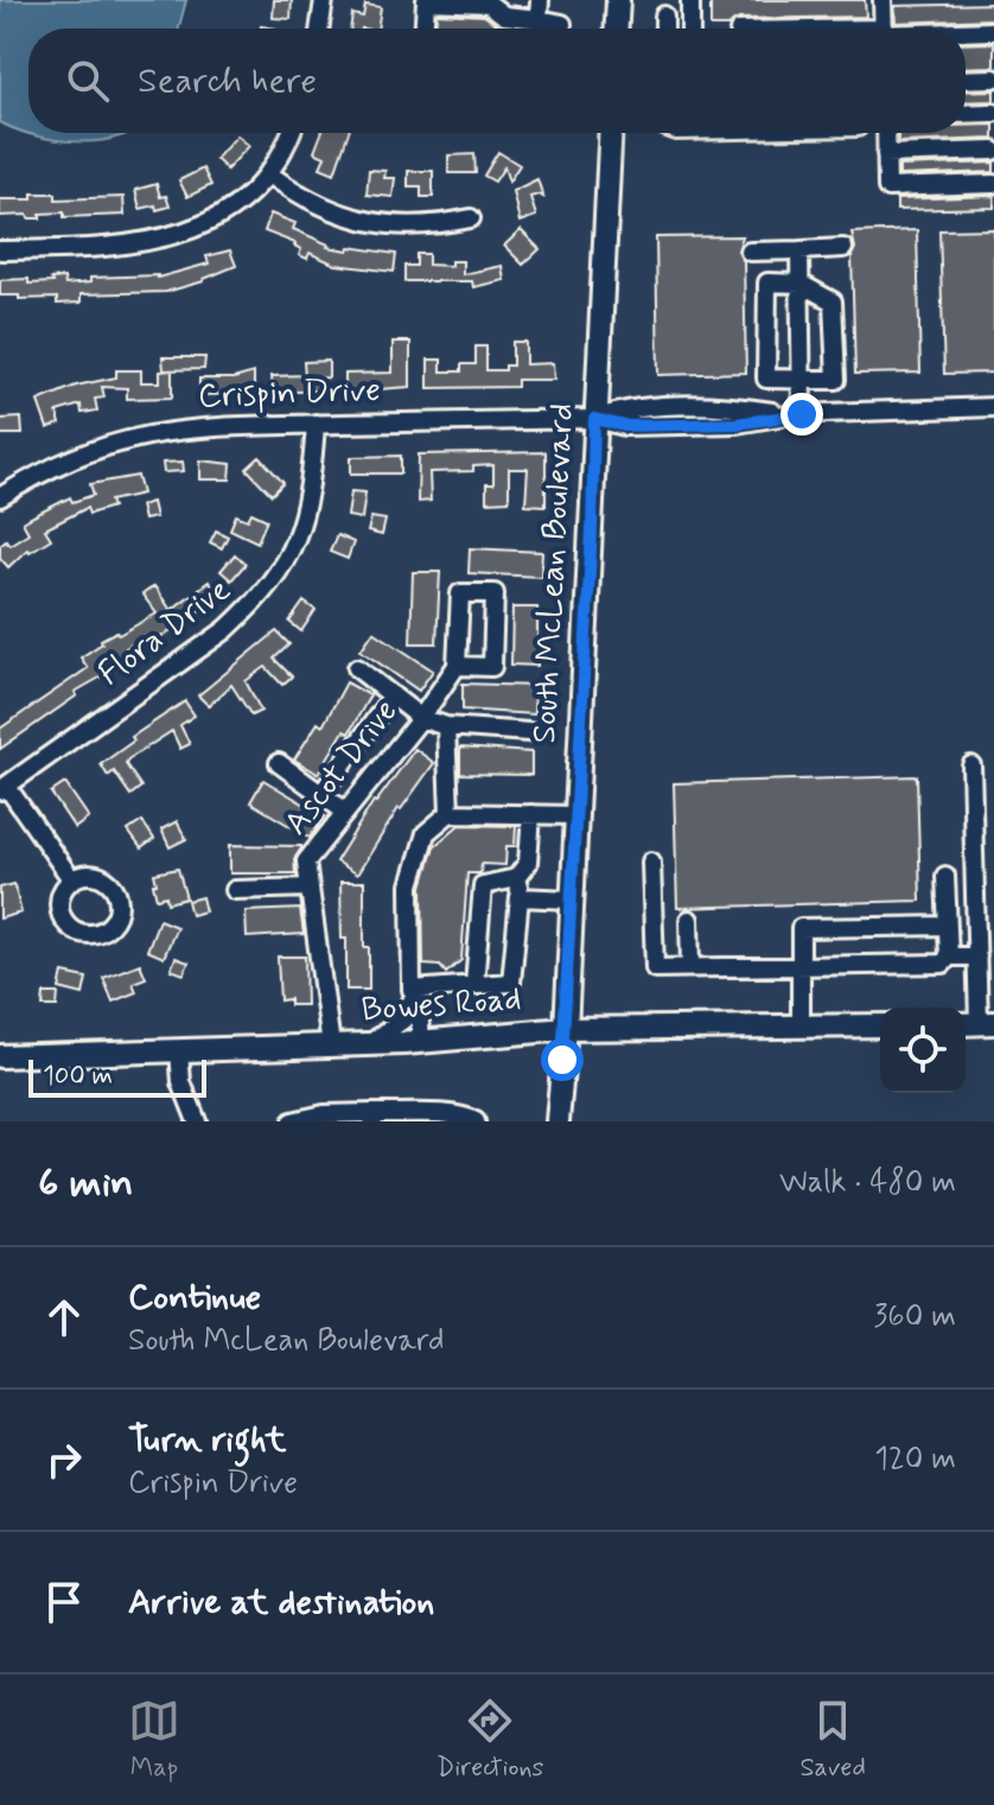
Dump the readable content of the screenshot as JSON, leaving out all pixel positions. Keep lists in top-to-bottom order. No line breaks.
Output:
{"streets":{"main road":["South McLean Boulevard","Bowes Road"],"street":["Crispin Drive","Flora Drive","Ascot Drive"]},"crossings":[["Crispin Drive","South McLean Boulevard"],["Crispin Drive","Flora Drive"],["South McLean Boulevard","Bowes Road"],["Ascot Drive","Bowes Road"]],"scale_bar":"100 m","page":{"search":"Search here","scale":"100 m","heading":["6 min","Walk · 480 m"],"list":[["Continue","South McLean Boulevard","360 m"],["Turn right","Crispin Drive","120 m"],"Arrive at destination"],"nav":["Map","Directions","Saved"]}}
